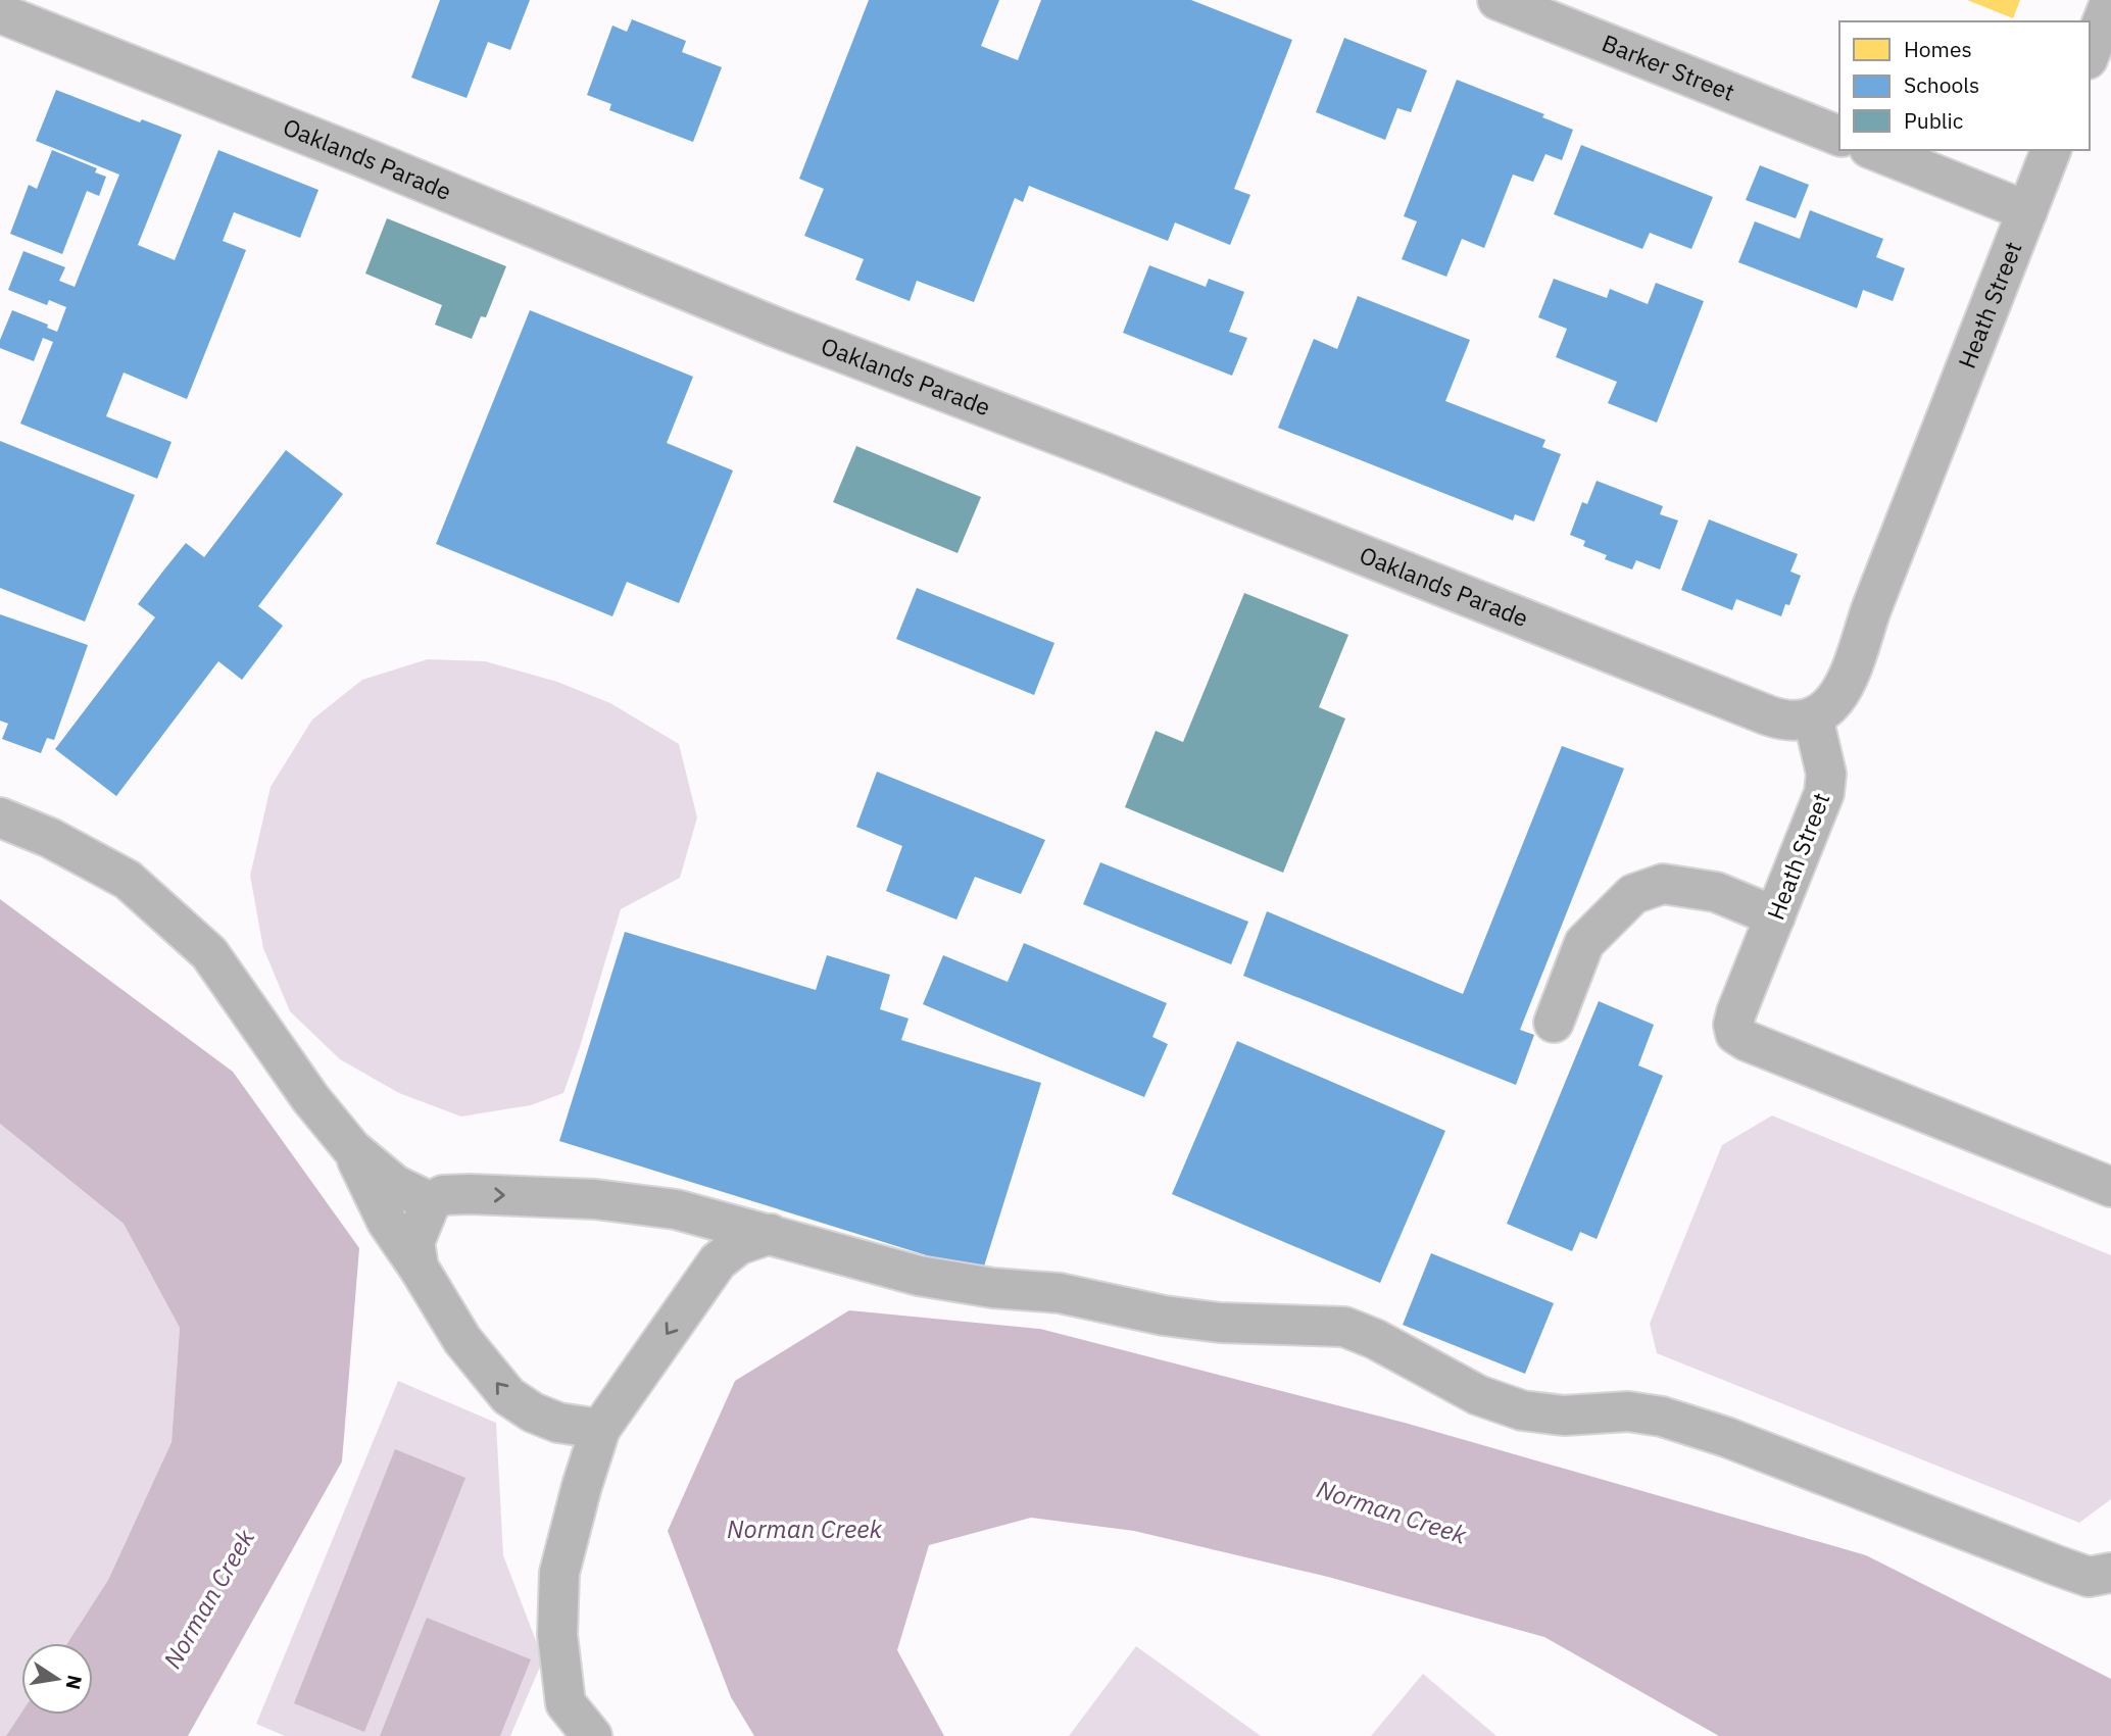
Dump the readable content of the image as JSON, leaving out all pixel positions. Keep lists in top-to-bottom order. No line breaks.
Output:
{"streets":{"street":["Barker Street","Oaklands Parade","Heath Street"]},"crossings":[["Oaklands Parade","Heath Street"]],"water":["Norman Creek"],"legend":["Homes","Schools","Public"],"north":"right"}
